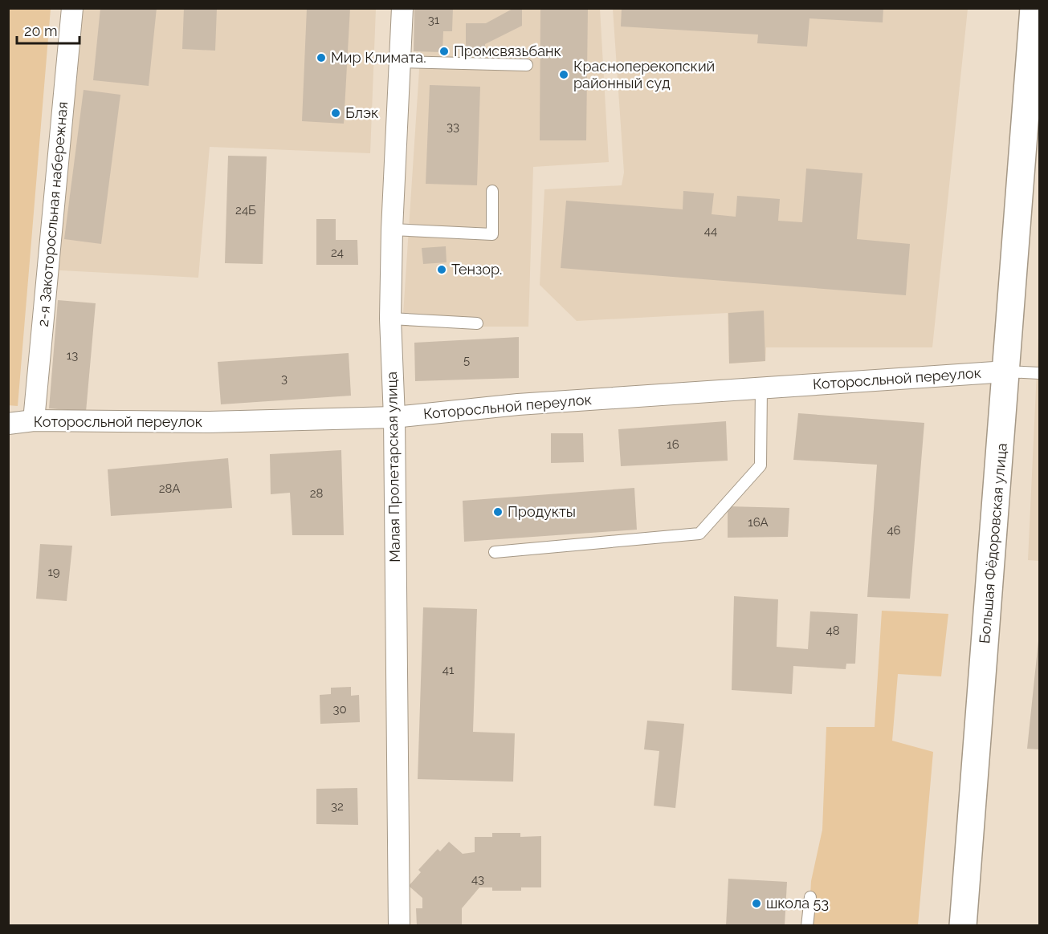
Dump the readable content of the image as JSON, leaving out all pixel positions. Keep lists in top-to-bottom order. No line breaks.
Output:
{"streets":{"main road":["Большая Фёдоровская улица"],"street":["2-я Закоторосльная набережная","Которосльной переулок","Малая Пролетарская улица"]},"crossings":[["2-я Закоторосльная набережная","Которосльной переулок"],["Которосльной переулок","Малая Пролетарская улица"],["Которосльной переулок","Большая Фёдоровская улица"]],"places":["Промсвязьбанк","Мир Климата.","Красноперекопский районный суд","Блэк","Тензор.","Продукты","школа 53"],"house_numbers":["31","33","24Б","44","24","13","5","3","16","28А","28","16А","46","19","48","41","30","32","43"],"scale_bar":"20 m"}
